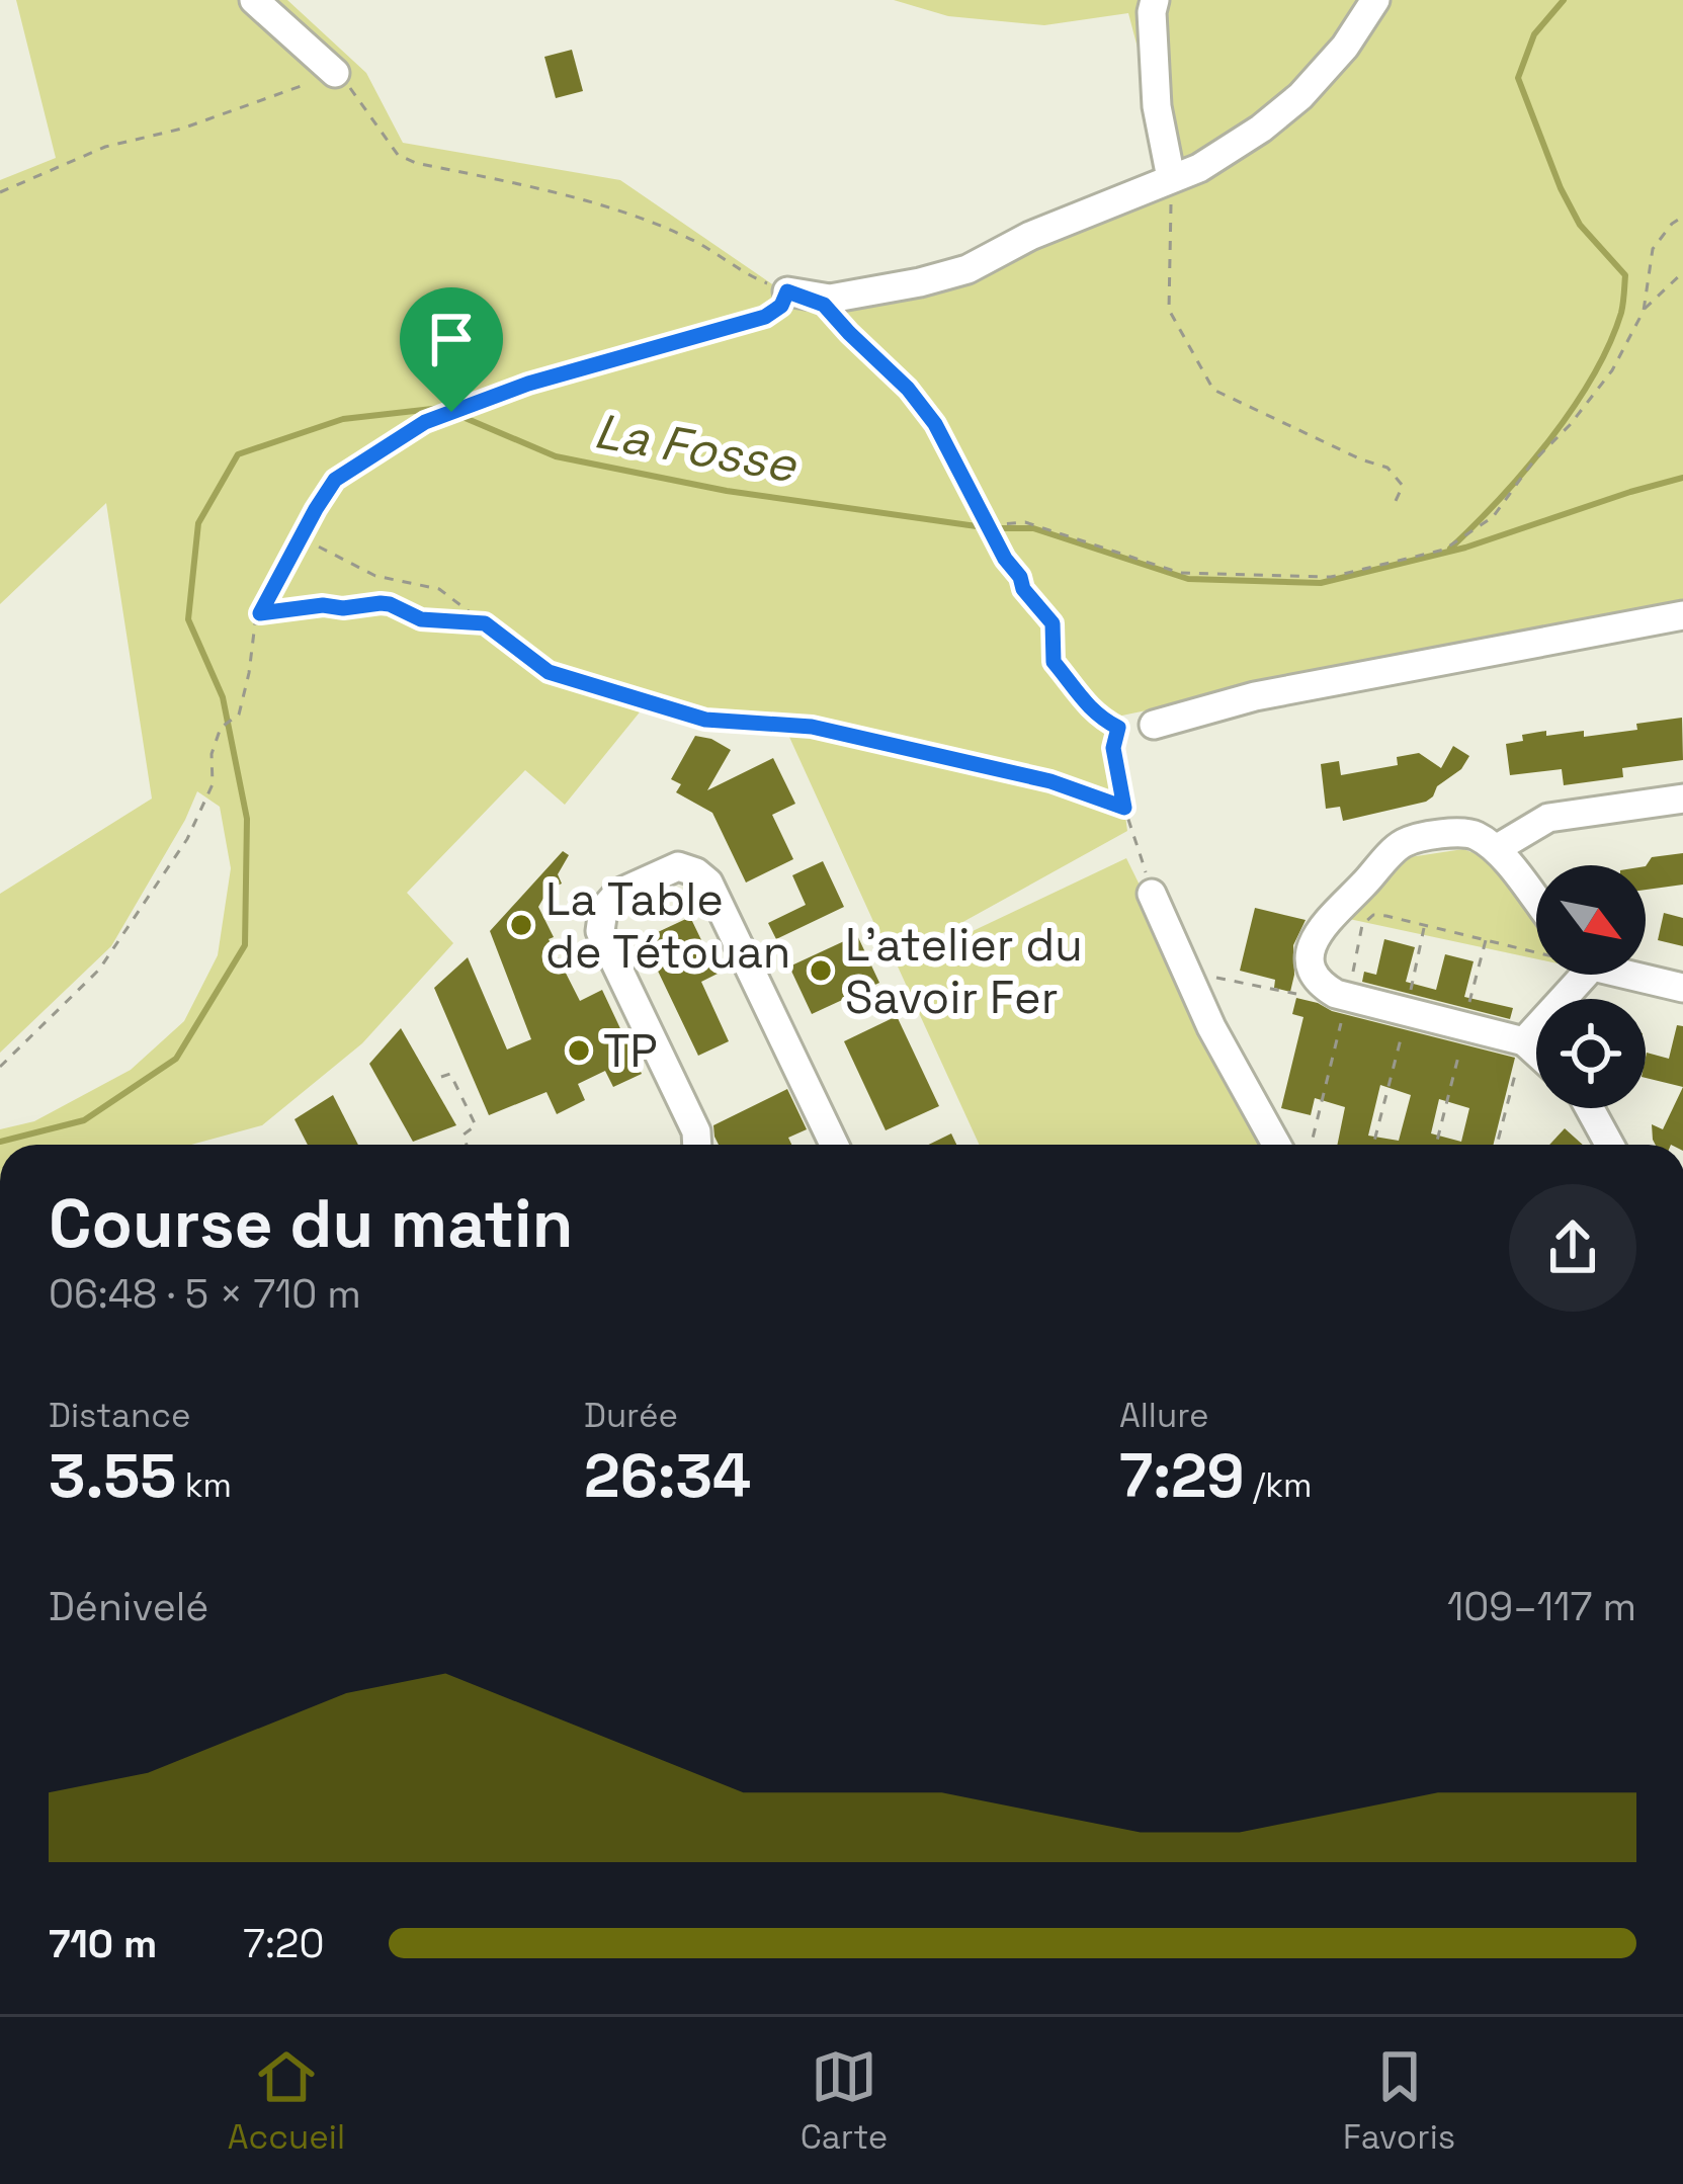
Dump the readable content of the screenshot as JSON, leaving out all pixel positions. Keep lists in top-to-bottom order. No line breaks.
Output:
{"water":["La Fosse"],"places":["La Table de Tétouan","L'atelier du Savoir Fer","TP"],"north":"bottom right","page":{"heading":["Course du matin","06:48 · 5 × 710 m"],"stats":[["Distance","3.55 km"],["Durée","26:34"],["Allure","7:29 /km"]],"chart":["Dénivelé","109–117 m"],"list":[{"name":"710 m","note":"7:20"}],"tabs":["Accueil","Carte","Favoris"]}}
